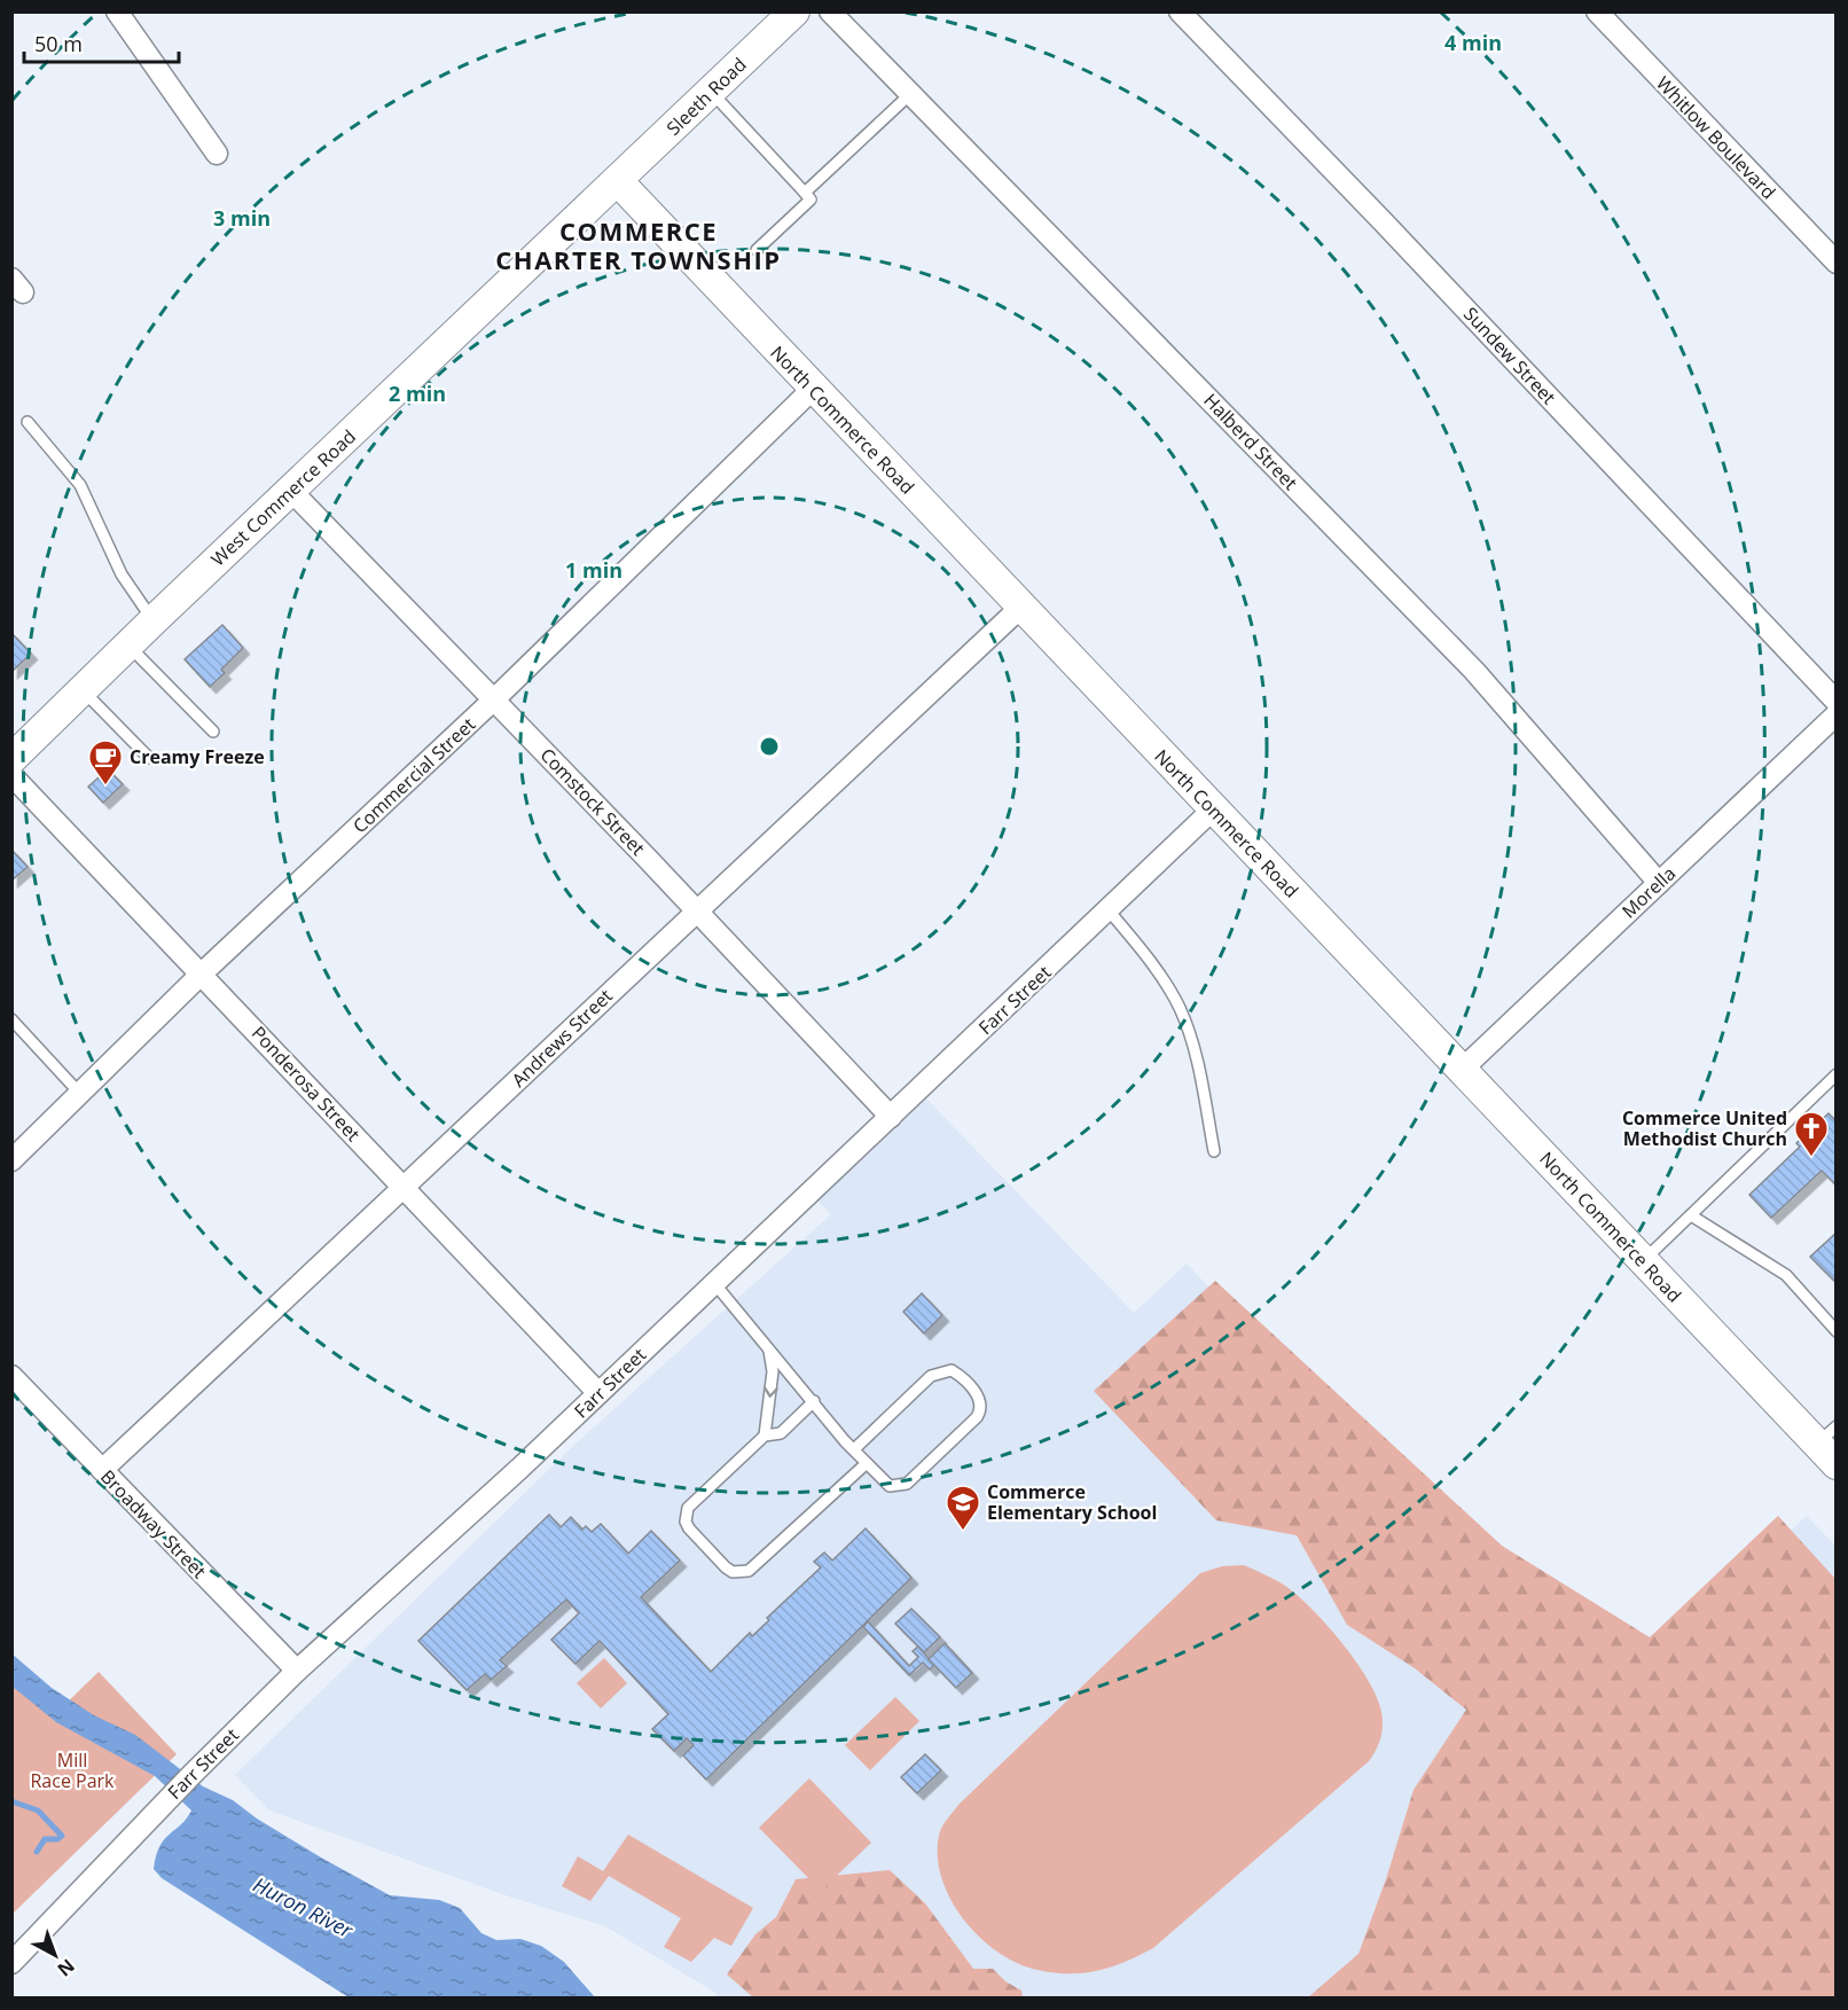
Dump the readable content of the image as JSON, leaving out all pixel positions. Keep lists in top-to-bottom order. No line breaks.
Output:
{"streets":{"main road":["Sleeth Road","North Commerce Road","West Commerce Road"],"street":["Whitlow Boulevard","Sundew Street","Halberd Street","Commercial Street","Comstock Street","Morella","Farr Street","Andrews Street","Ponderosa Street","Broadway Street"]},"crossings":[["Sleeth Road","North Commerce Road"],["Sleeth Road","West Commerce Road"],["North Commerce Road","West Commerce Road"],["North Commerce Road","Commercial Street"],["North Commerce Road","Morella"],["North Commerce Road","Farr Street"],["North Commerce Road","Andrews Street"],["Halberd Street","Morella"],["West Commerce Road","Comstock Street"],["Commercial Street","Comstock Street"],["Commercial Street","Ponderosa Street"],["Comstock Street","Farr Street"],["Comstock Street","Andrews Street"],["Farr Street","Ponderosa Street"],["Farr Street","Broadway Street"],["Andrews Street","Ponderosa Street"],["Andrews Street","Broadway Street"]],"districts":["COMMERCE CHARTER TOWNSHIP"],"water":["Huron River"],"parks":["Mill Race Park"],"places":{"cafe":["Creamy Freeze"],"church":["Commerce United Methodist Church"],"school or university":["Commerce Elementary School"]},"scale_bar":"50 m","north":"bottom right","rings":["4 min","3 min","2 min","1 min"]}
